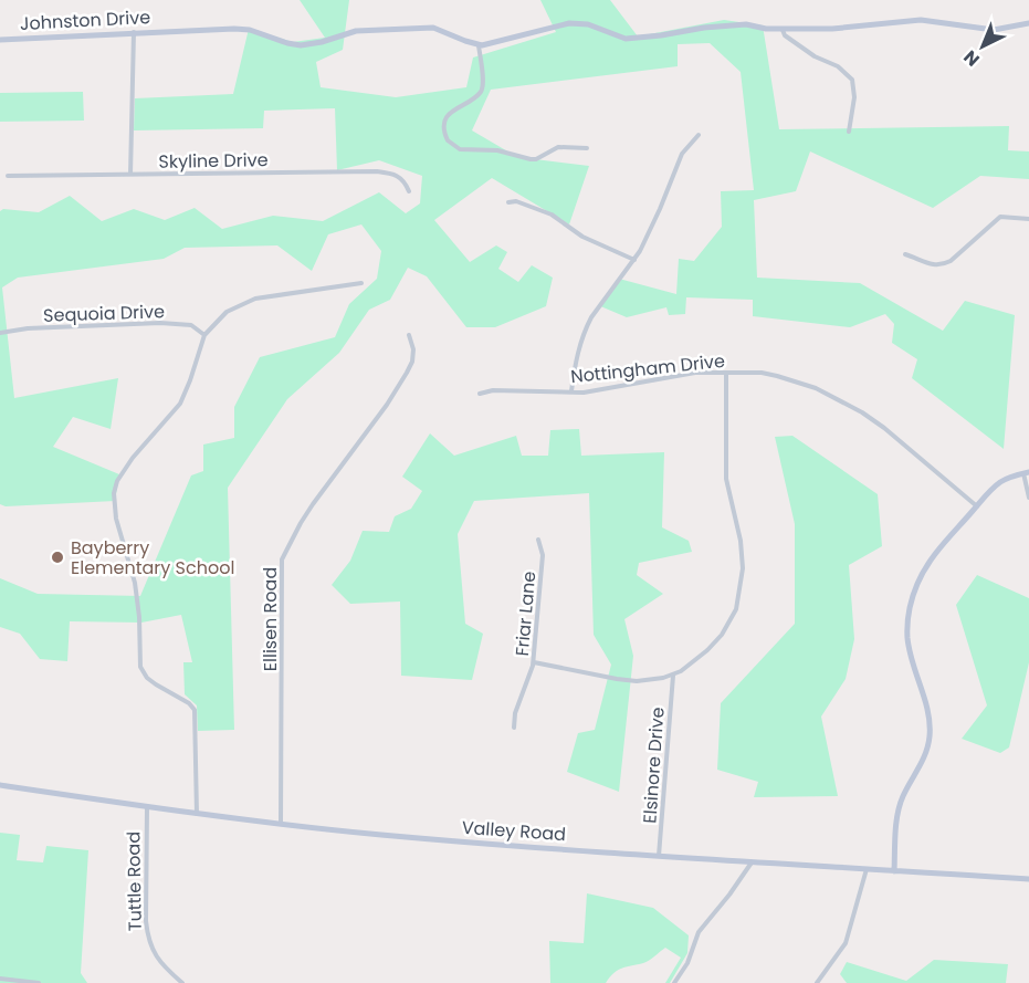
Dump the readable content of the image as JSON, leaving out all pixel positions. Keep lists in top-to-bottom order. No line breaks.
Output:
{"streets":{"street":["Johnston Drive","Skyline Drive","Sequoia Drive","Nottingham Drive","Friar Lane","Ellisen Road","Elsinore Drive","Valley Road","Tuttle Road"]},"crossings":[["Ellisen Road","Valley Road"],["Elsinore Drive","Valley Road"],["Valley Road","Tuttle Road"]],"places":["Bayberry Elementary School"],"north":"bottom left"}
